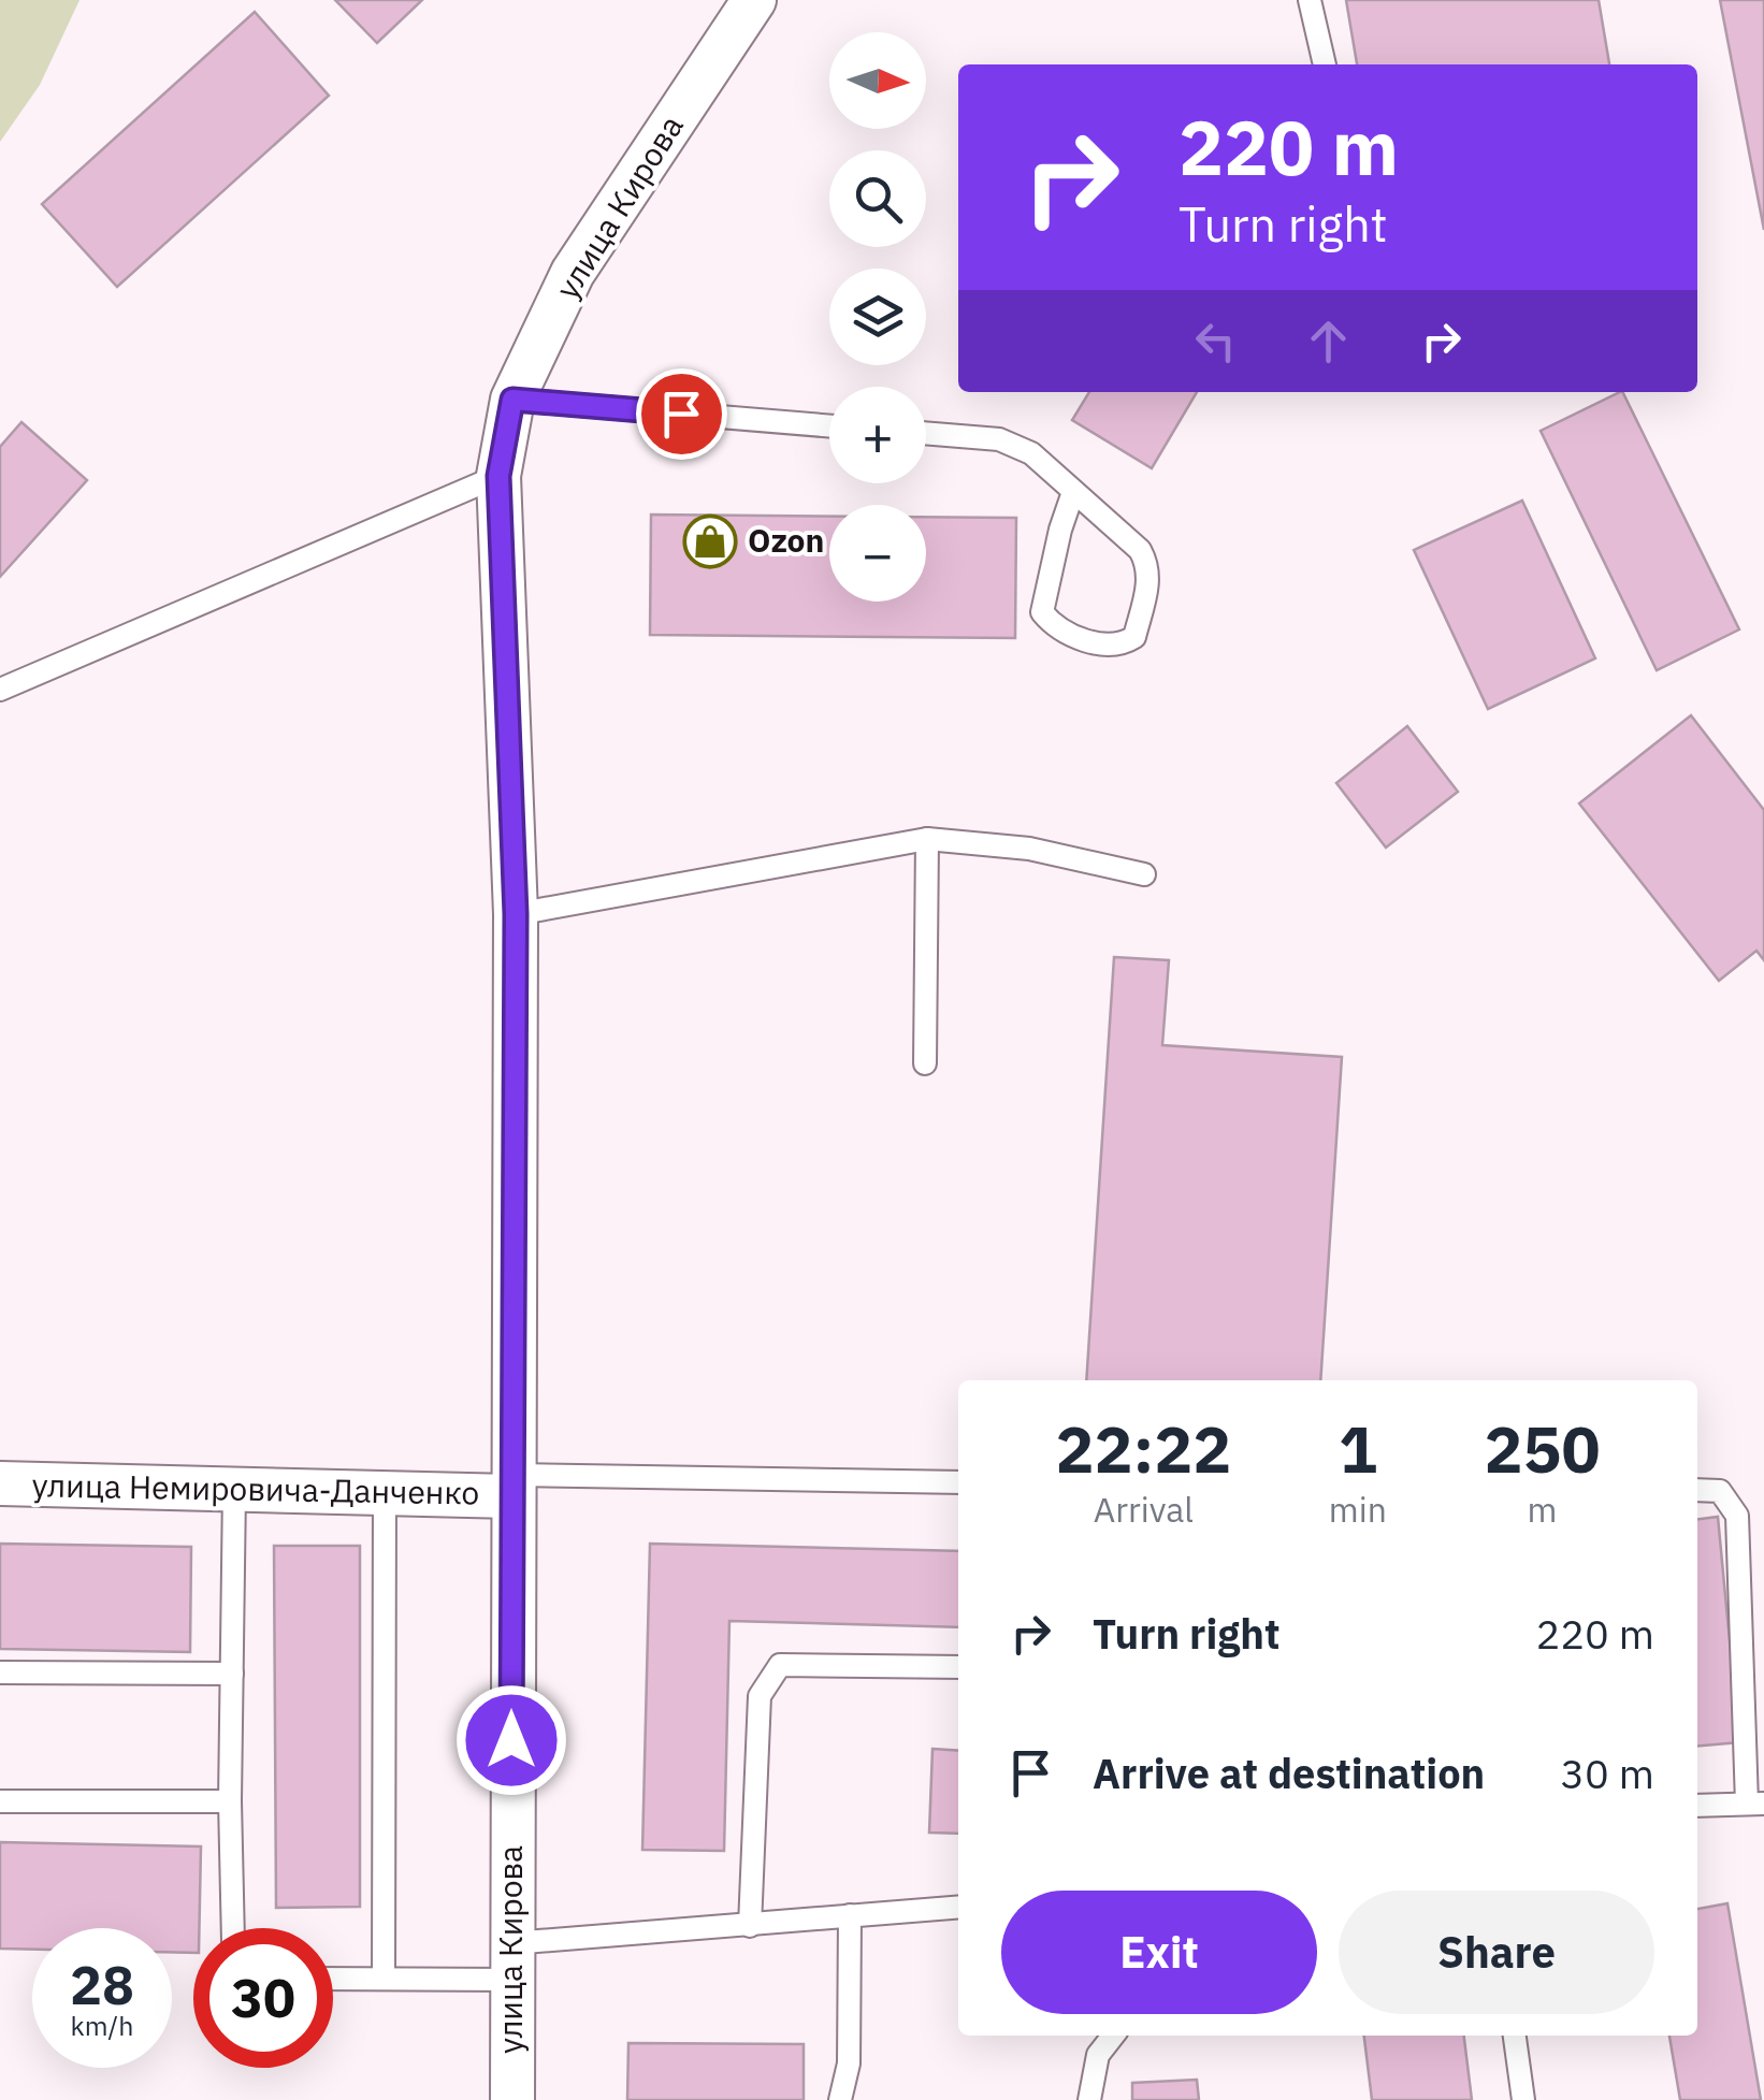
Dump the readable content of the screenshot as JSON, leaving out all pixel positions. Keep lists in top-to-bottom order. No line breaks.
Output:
{"streets":{"street":["улица Кирова","улица Немировича-Данченко"]},"crossings":[["улица Кирова","улица Немировича-Данченко"]],"places":{"shop":["Ozon"]},"north":"right","page":{"map_buttons":["+","−"],"turn":["220 m","Turn right"],"eta":["22:22","Arrival","1","min","250","m"],"list":[{"name":"Turn right","value":"220 m"},{"name":"Arrive at destination","value":"30 m"}],"buttons":["Exit","Share"],"speed":"28 km/h","limit":"30"}}
